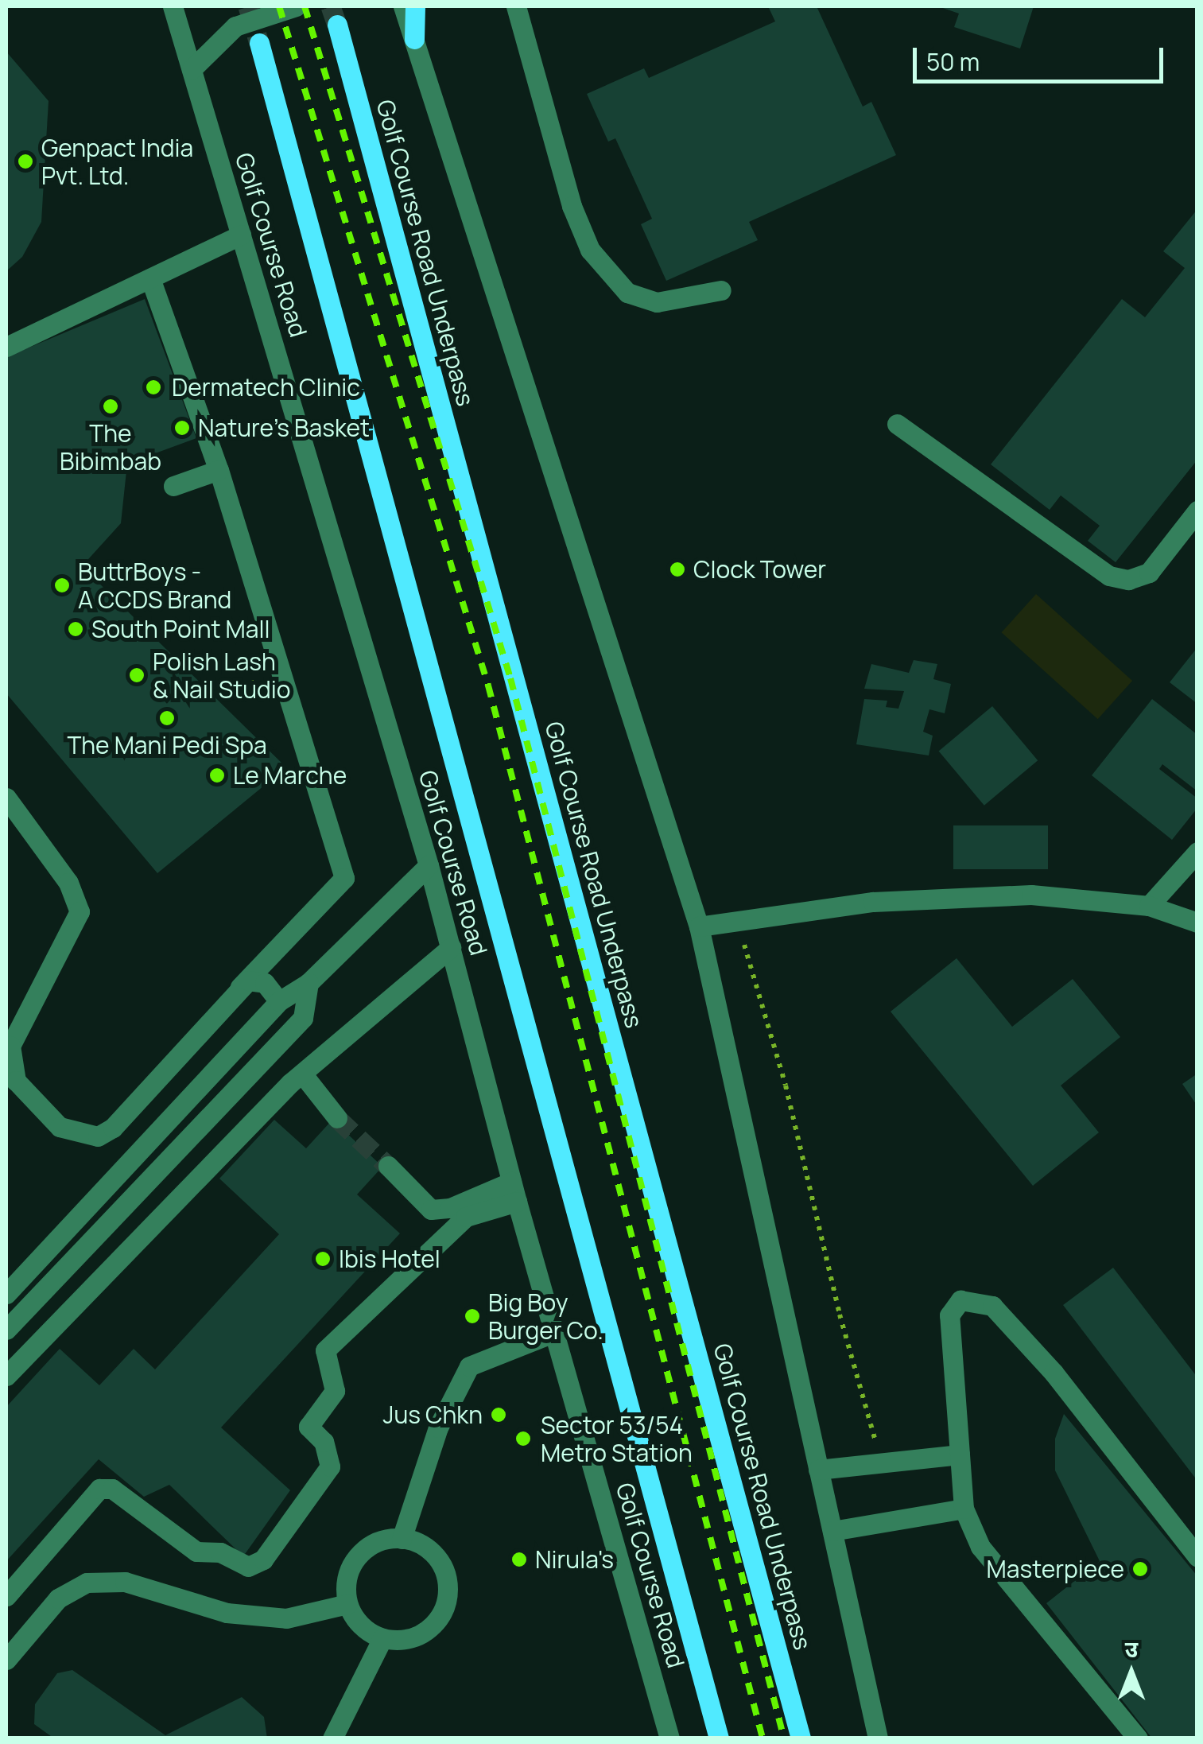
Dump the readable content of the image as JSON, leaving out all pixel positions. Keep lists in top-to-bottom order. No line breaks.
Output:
{"streets":{"main road":["Golf Course Road Underpass"],"street":["Golf Course Road"]},"places":["Genpact India Pvt. Ltd.","Dermatech Clinic","The Bibimbab","Nature's Basket","Clock Tower","ButtrBoys - A CCDS Brand","South Point Mall","Polish Lash & Nail Studio","The Mani Pedi Spa","Le Marche","Ibis Hotel","Big Boy Burger Co.","Jus Chkn","Sector 53/54 Metro Station","Nirula's","Masterpiece"],"scale_bar":"50 m","north":"top"}
